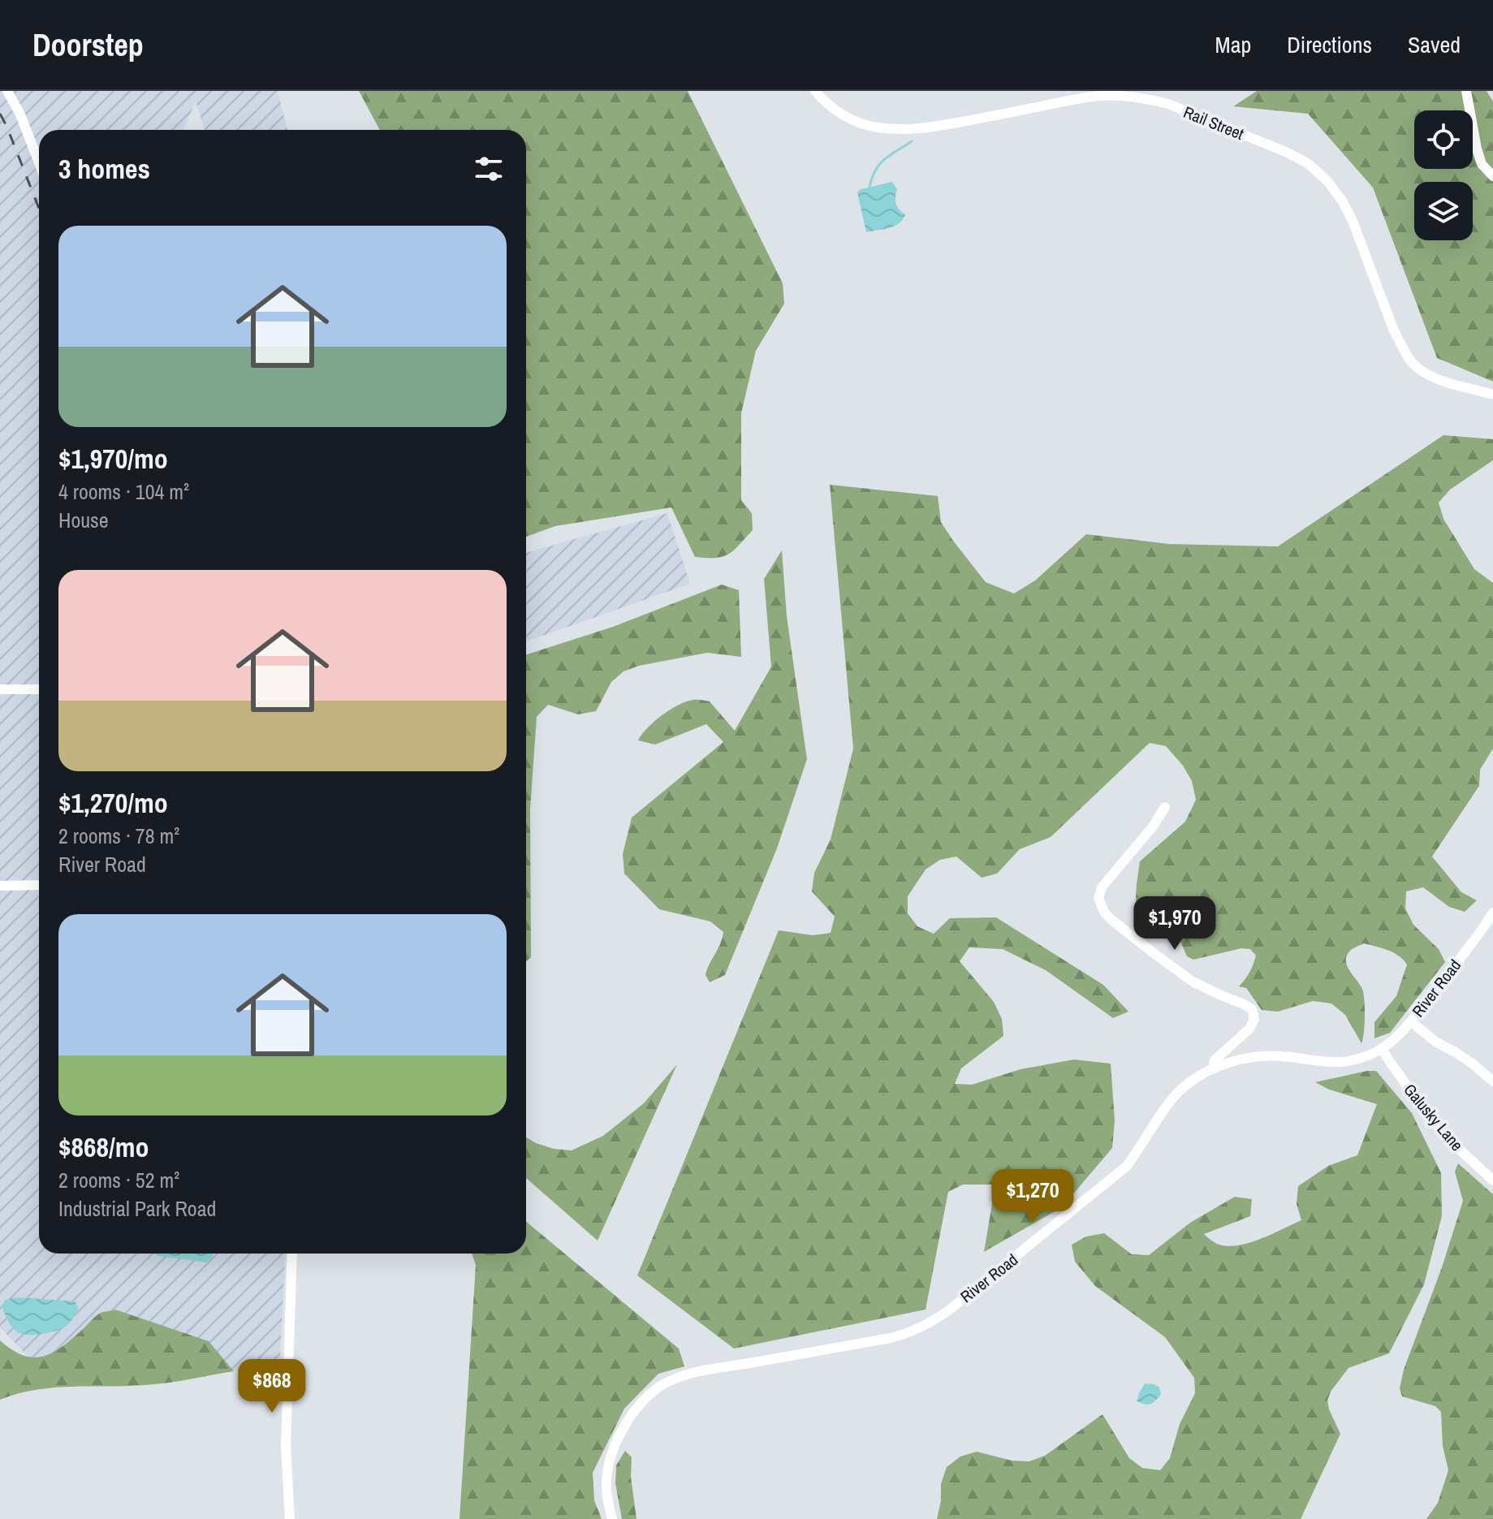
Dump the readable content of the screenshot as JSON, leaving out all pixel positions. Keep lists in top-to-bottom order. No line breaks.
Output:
{"streets":{"street":["Rail Street","River Road","Galusky Lane"]},"crossings":[["River Road","Galusky Lane"]],"page":{"header":"Doorstep","nav":["Map","Directions","Saved"],"heading":"3 homes","list":[{"name":"$1,970/mo","note":"4 rooms · 104 m² · House"},{"name":"$1,270/mo","note":"2 rooms · 78 m² · River Road"},{"name":"$868/mo","note":"2 rooms · 52 m² · Industrial Park Road"}],"price":["$1,970","$1,270","$868"]}}
